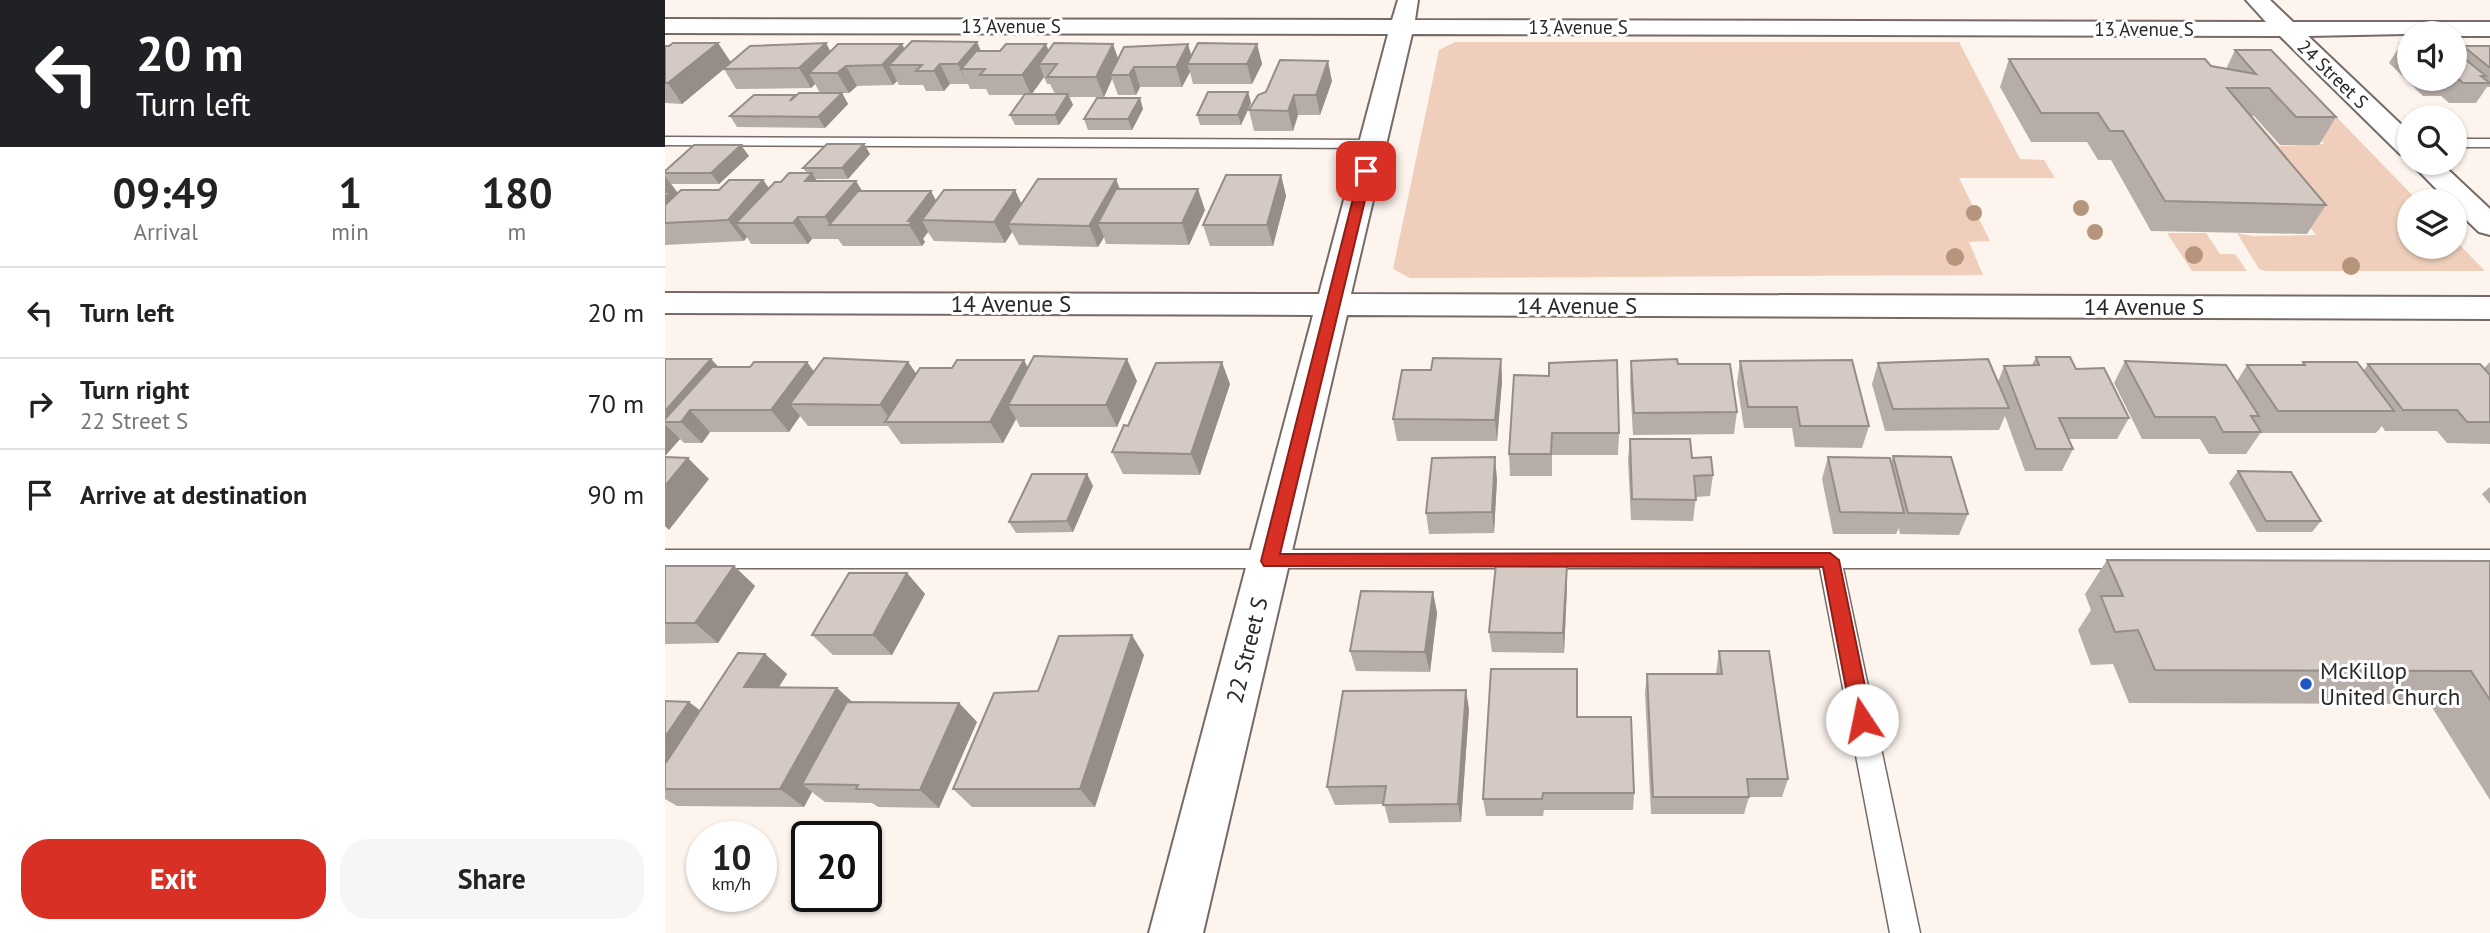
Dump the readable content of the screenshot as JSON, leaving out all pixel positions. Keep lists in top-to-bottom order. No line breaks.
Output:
{"streets":{"street":["13 Avenue S","24 Street S","14 Avenue S","22 Street S"]},"crossings":[["13 Avenue S","24 Street S"],["13 Avenue S","22 Street S"],["14 Avenue S","22 Street S"]],"places":["McKillop United Church"],"page":{"turn":["20 m","Turn left"],"eta":["09:49","Arrival","1","min","180","m"],"list":[{"name":"Turn left","value":"20 m"},{"name":"Turn right","note":"22 Street S","value":"70 m"},{"name":"Arrive at destination","value":"90 m"}],"speed":"10 km/h","limit":"20","buttons":["Exit","Share"]}}
